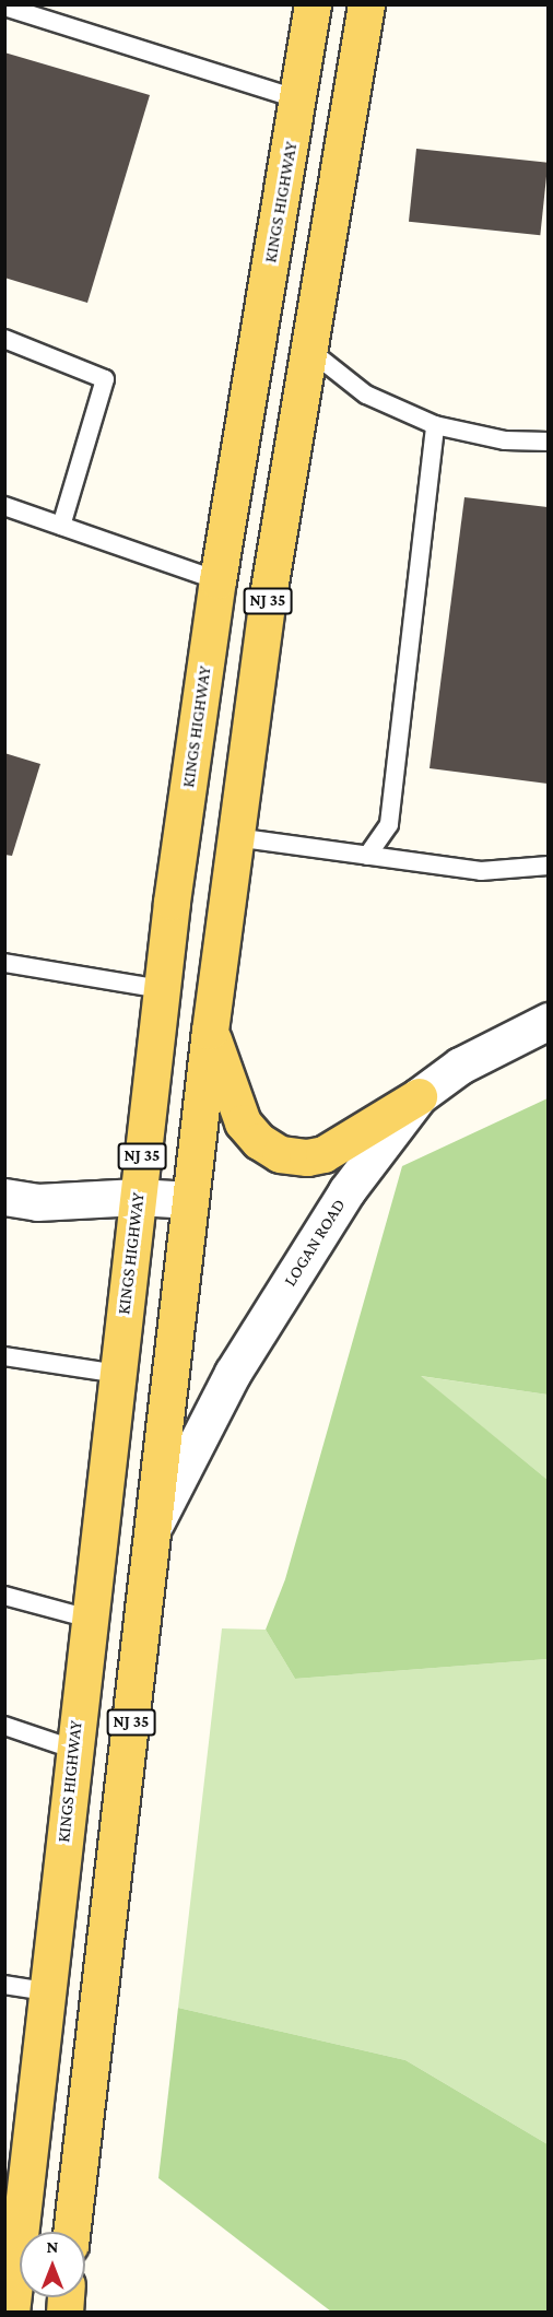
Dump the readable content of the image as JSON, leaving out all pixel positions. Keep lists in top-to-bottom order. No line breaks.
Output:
{"streets":{"main road":["KINGS HIGHWAY","NJ 35"],"street":["LOGAN ROAD"]},"crossings":[["NJ 35","LOGAN ROAD"]],"north":"top"}
